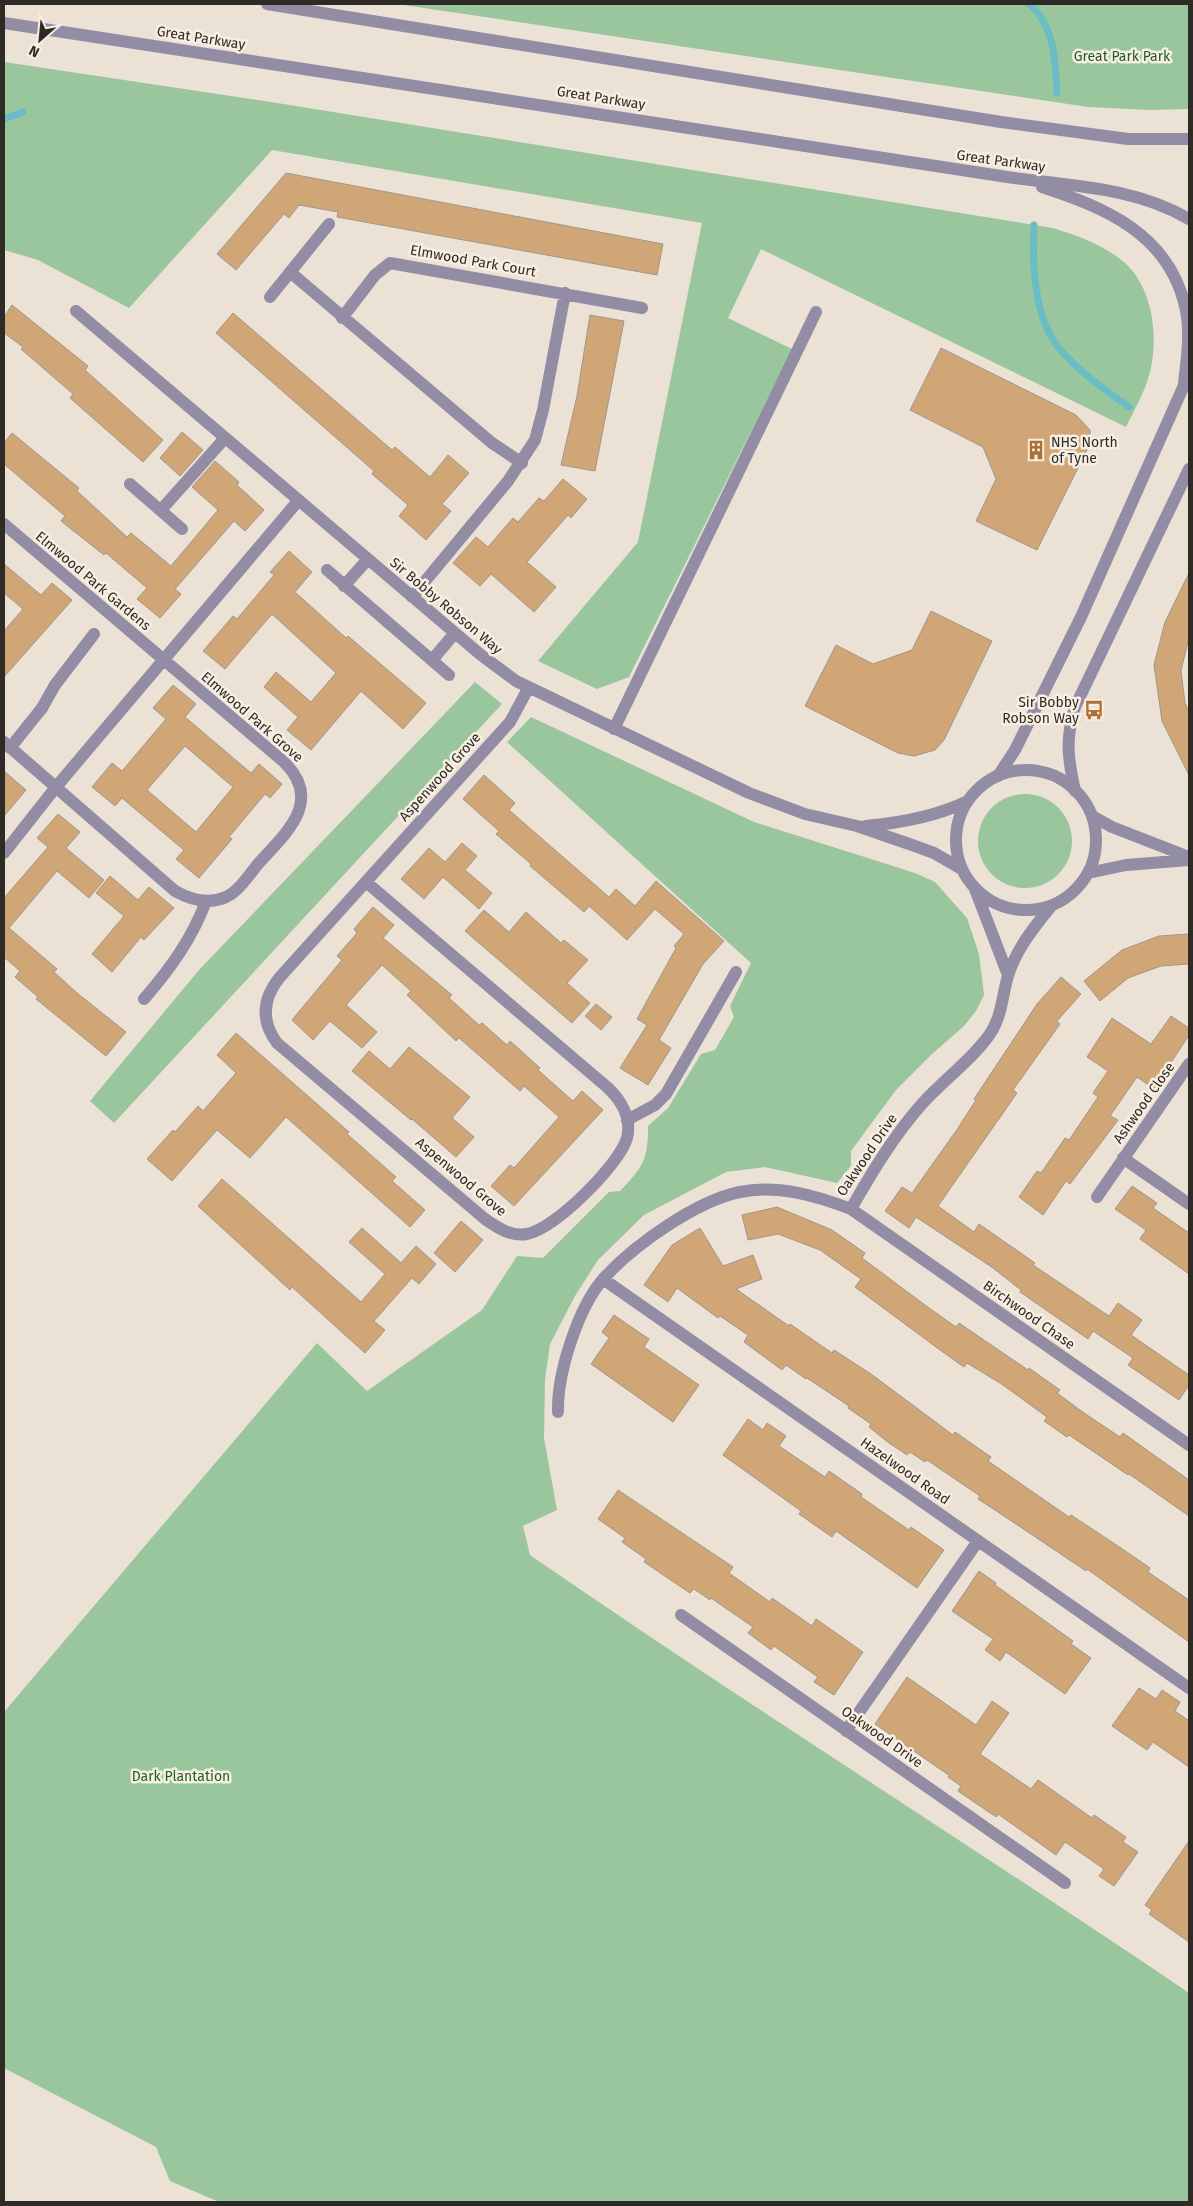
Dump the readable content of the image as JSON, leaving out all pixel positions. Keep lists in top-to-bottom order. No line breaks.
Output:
{"streets":{"street":["Great Parkway","Elmwood Park Court","Elmwood Park Gardens","Sir Bobby Robson Way","Elmwood Park Grove","Aspenwood Grove","Ashwood Close","Oakwood Drive","Birchwood Chase","Hazelwood Road"]},"crossings":[["Elmwood Park Gardens","Elmwood Park Grove"],["Sir Bobby Robson Way","Aspenwood Grove"],["Sir Bobby Robson Way","Oakwood Drive"],["Oakwood Drive","Birchwood Chase"],["Oakwood Drive","Hazelwood Road"]],"parks":["Great Park Park","Dark Plantation"],"places":{"building":["NHS North of Tyne"],"bus stop":["Sir Bobby Robson Way"]},"north":"bottom left"}
